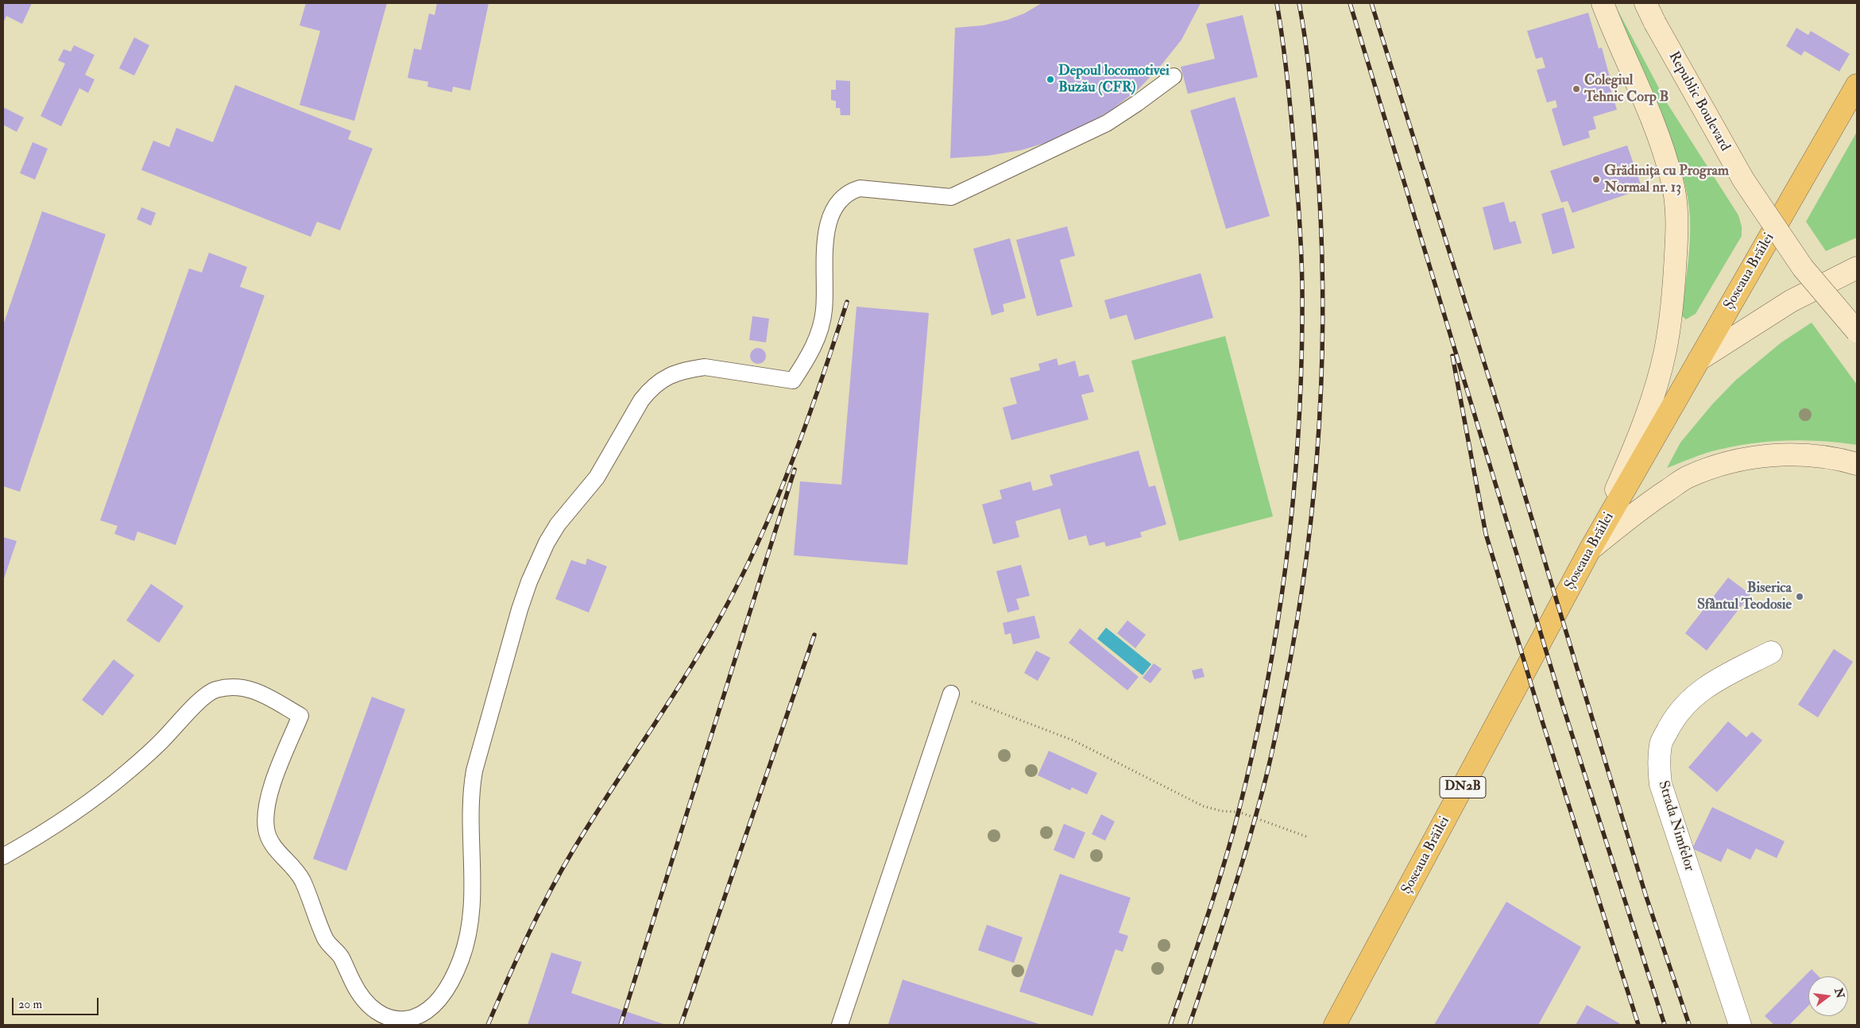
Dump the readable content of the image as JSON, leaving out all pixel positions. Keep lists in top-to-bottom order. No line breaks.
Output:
{"streets":{"main road":["Republic Boulevard","Șoseaua Brăilei","DN2B"],"street":["Strada Nimfelor"]},"places":["Depoul locomotivei Buzău (CFR)","Colegiul Tehnic Corp B","Grădinița cu Program Normal nr. 13","Biserica Sfântul Teodosie"],"scale_bar":"20 m","north":"right"}
